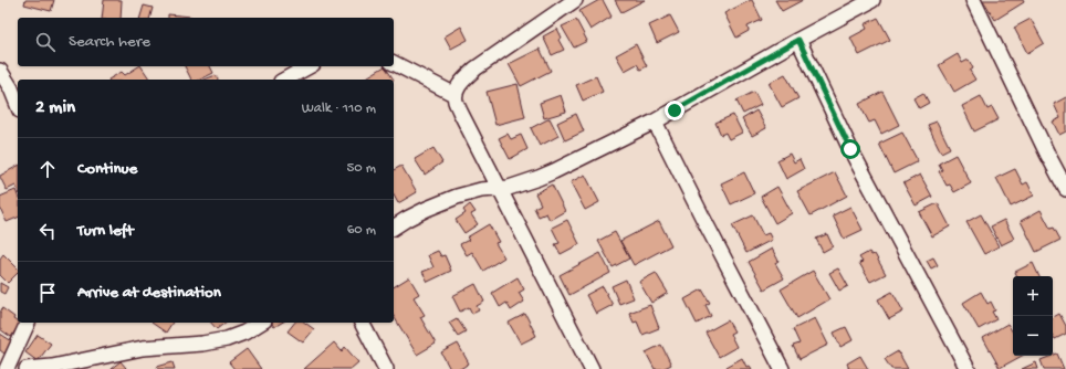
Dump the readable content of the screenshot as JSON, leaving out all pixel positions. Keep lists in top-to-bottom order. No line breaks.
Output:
{"page":{"search":"Search here","heading":["2 min","Walk · 110 m"],"list":[["Continue","50 m"],["Turn left","60 m"],"Arrive at destination"],"map_buttons":["+","−"]}}
